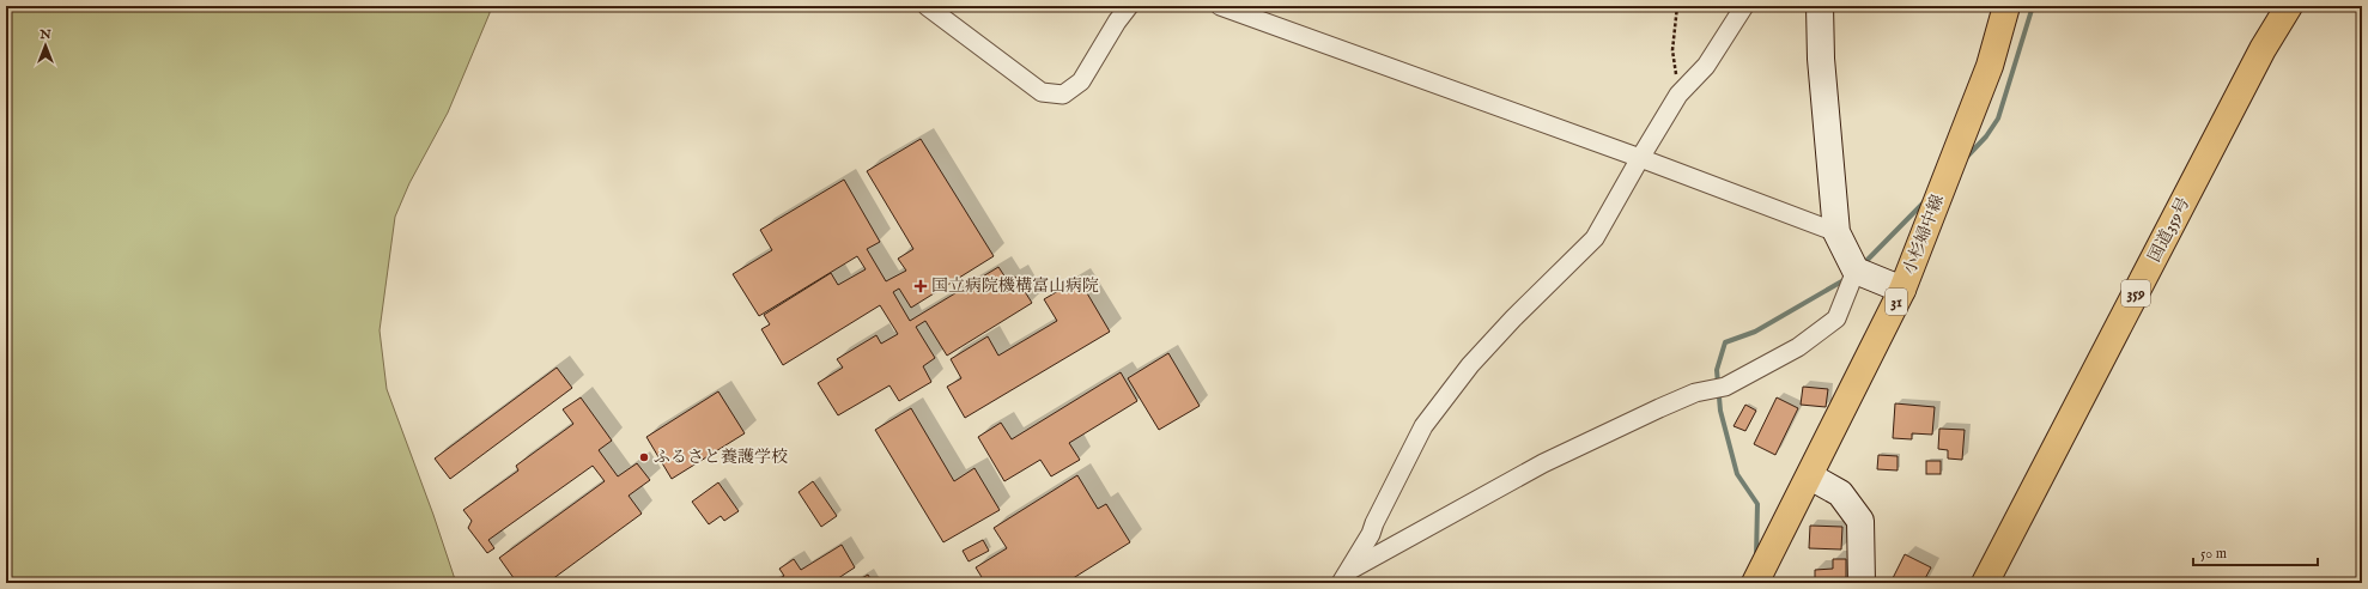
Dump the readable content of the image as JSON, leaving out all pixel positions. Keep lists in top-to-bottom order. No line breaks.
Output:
{"streets":{"main road":["国道359号","小杉婦中線","359","31"]},"places":{"health":["国立病院機構富山病院"],"other":["ふるさと養護学校"]},"scale_bar":"50 m","north":"top"}
